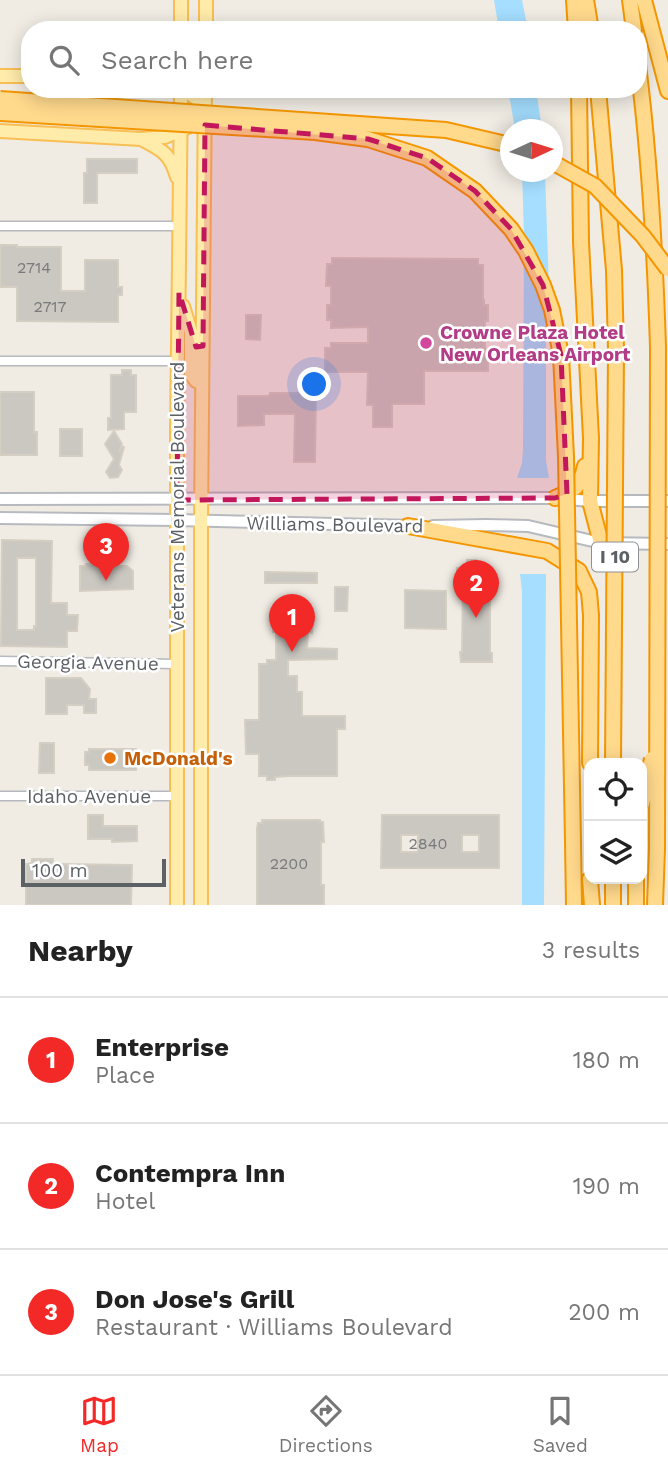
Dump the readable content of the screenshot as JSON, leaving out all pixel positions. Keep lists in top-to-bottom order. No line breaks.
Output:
{"streets":{"highway":["I 10"],"main road":["Veterans Memorial Boulevard","Williams Boulevard"],"street":["Georgia Avenue","Idaho Avenue"]},"crossings":[["Veterans Memorial Boulevard","Williams Boulevard"],["Veterans Memorial Boulevard","Georgia Avenue"],["Veterans Memorial Boulevard","Idaho Avenue"]],"places":["Crowne Plaza Hotel New Orleans Airport","McDonald's"],"house_numbers":["2714","2717","2840","2200"],"scale_bar":"100 m","north":"right","page":{"search":"Search here","pins":["3","2","1"],"scale":"100 m","heading":["Nearby","3 results"],"list":[{"mark":"1","name":"Enterprise","note":"Place","value":"180 m"},{"mark":"2","name":"Contempra Inn","note":"Hotel","value":"190 m"},{"mark":"3","name":"Don Jose's Grill","note":"Restaurant · Williams Boulevard","value":"200 m"}],"nav":["Map","Directions","Saved"]}}
